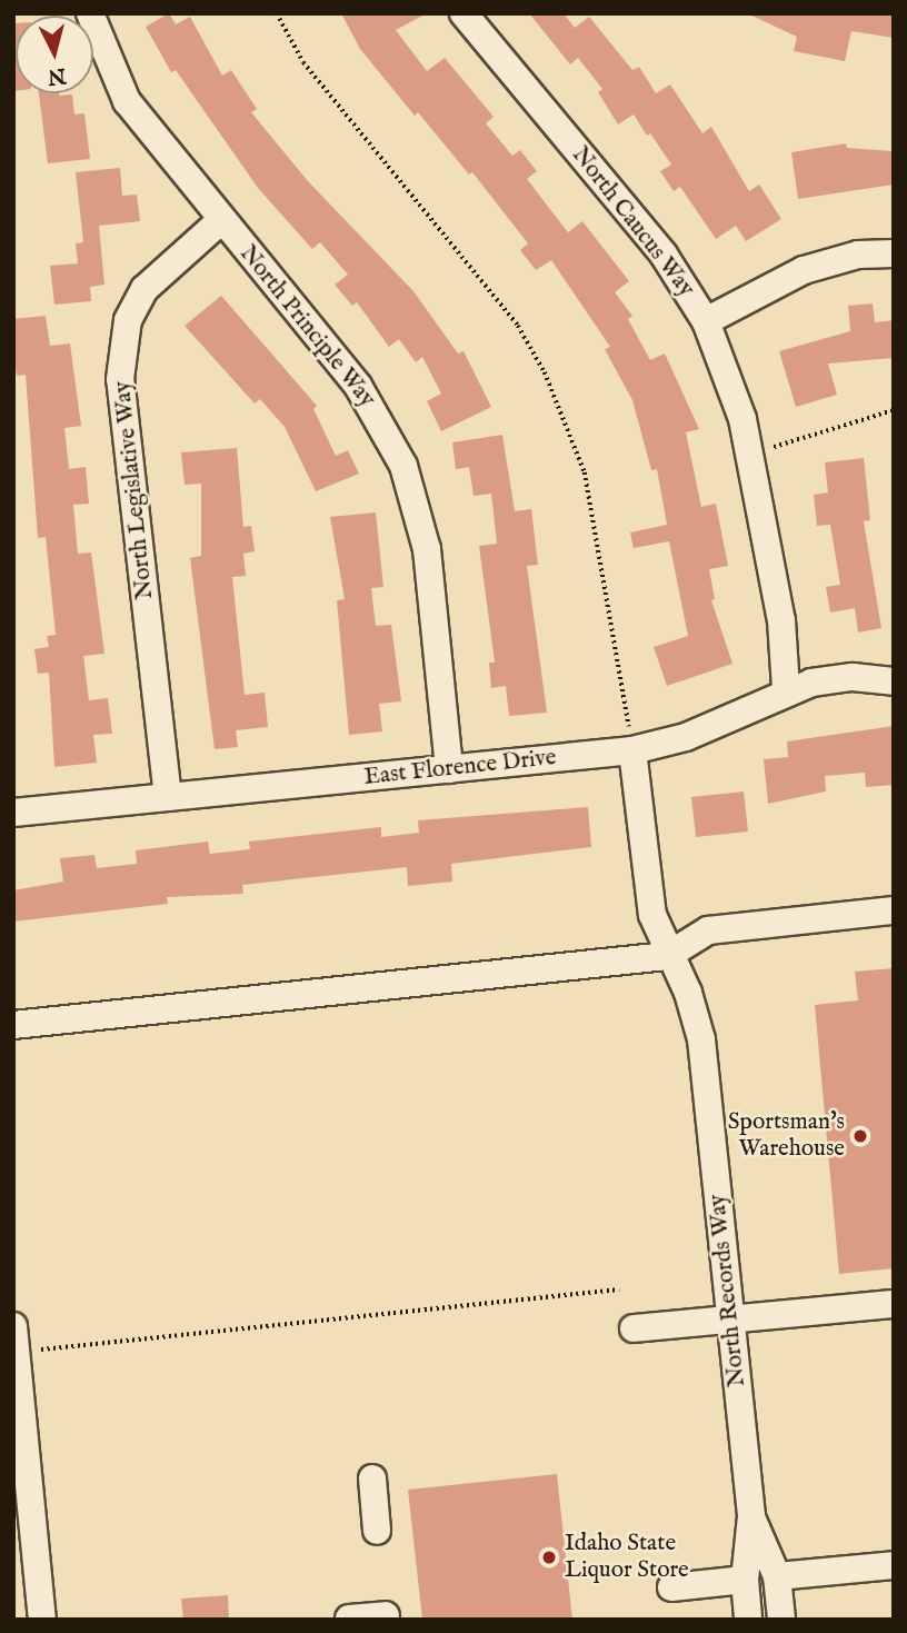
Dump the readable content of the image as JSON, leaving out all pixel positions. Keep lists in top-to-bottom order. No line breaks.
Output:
{"streets":{"street":["North Caucus Way","North Principle Way","North Legislative Way","East Florence Drive","North Records Way"]},"crossings":[["North Caucus Way","East Florence Drive"],["North Principle Way","North Legislative Way"],["North Principle Way","East Florence Drive"],["North Legislative Way","East Florence Drive"],["East Florence Drive","North Records Way"]],"places":["Sportsman's Warehouse","Idaho State Liquor Store"],"north":"bottom"}
